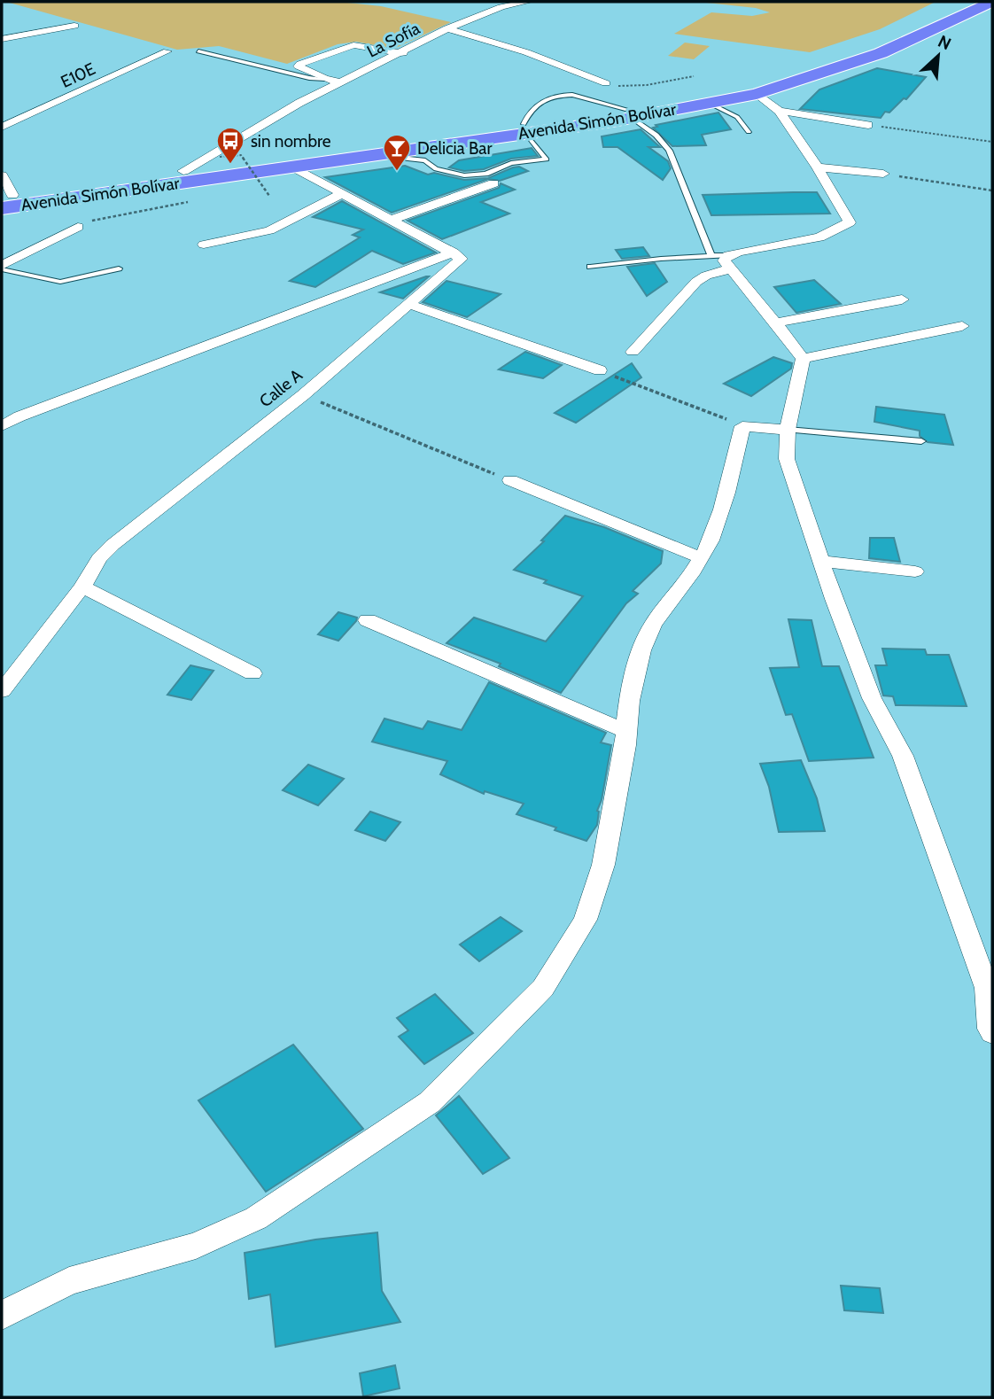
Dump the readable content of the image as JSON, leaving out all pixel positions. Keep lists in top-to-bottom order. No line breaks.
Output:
{"streets":{"highway":["Avenida Simón Bolívar"],"street":["La Sofía","E10E","Calle A"]},"crossings":[["La Sofía","Avenida Simón Bolívar"]],"places":{"bus stop":["sin nombre"],"bar":["Delicia Bar"]},"north":"top right"}
